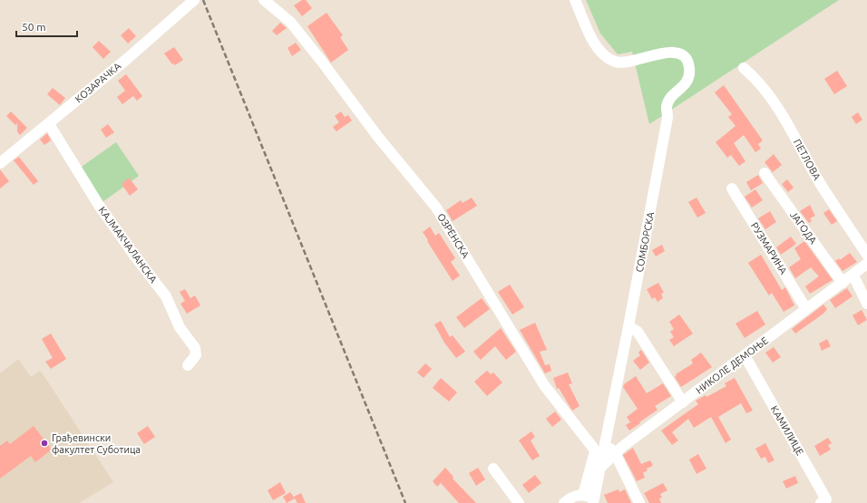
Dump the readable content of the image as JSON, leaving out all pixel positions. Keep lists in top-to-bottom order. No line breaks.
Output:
{"streets":{"street":["КОЗАРАЧКА","ПЕТЛОВА","ЈАГОДА","ОЗРЕНСКА","СОМБОРСКА","КАЈМАКЧАЛАНСКА","РУЗМАРИНА","НИКОЛЕ ДЕМОЊЕ","КАМИЛИЦЕ"]},"crossings":[["КОЗАРАЧКА","КАЈМАКЧАЛАНСКА"],["ЈАГОДА","НИКОЛЕ ДЕМОЊЕ"],["СОМБОРСКА","НИКОЛЕ ДЕМОЊЕ"],["РУЗМАРИНА","НИКОЛЕ ДЕМОЊЕ"],["НИКОЛЕ ДЕМОЊЕ","КАМИЛИЦЕ"]],"places":["Грађевински факултет Суботица"],"scale_bar":"50 m"}
